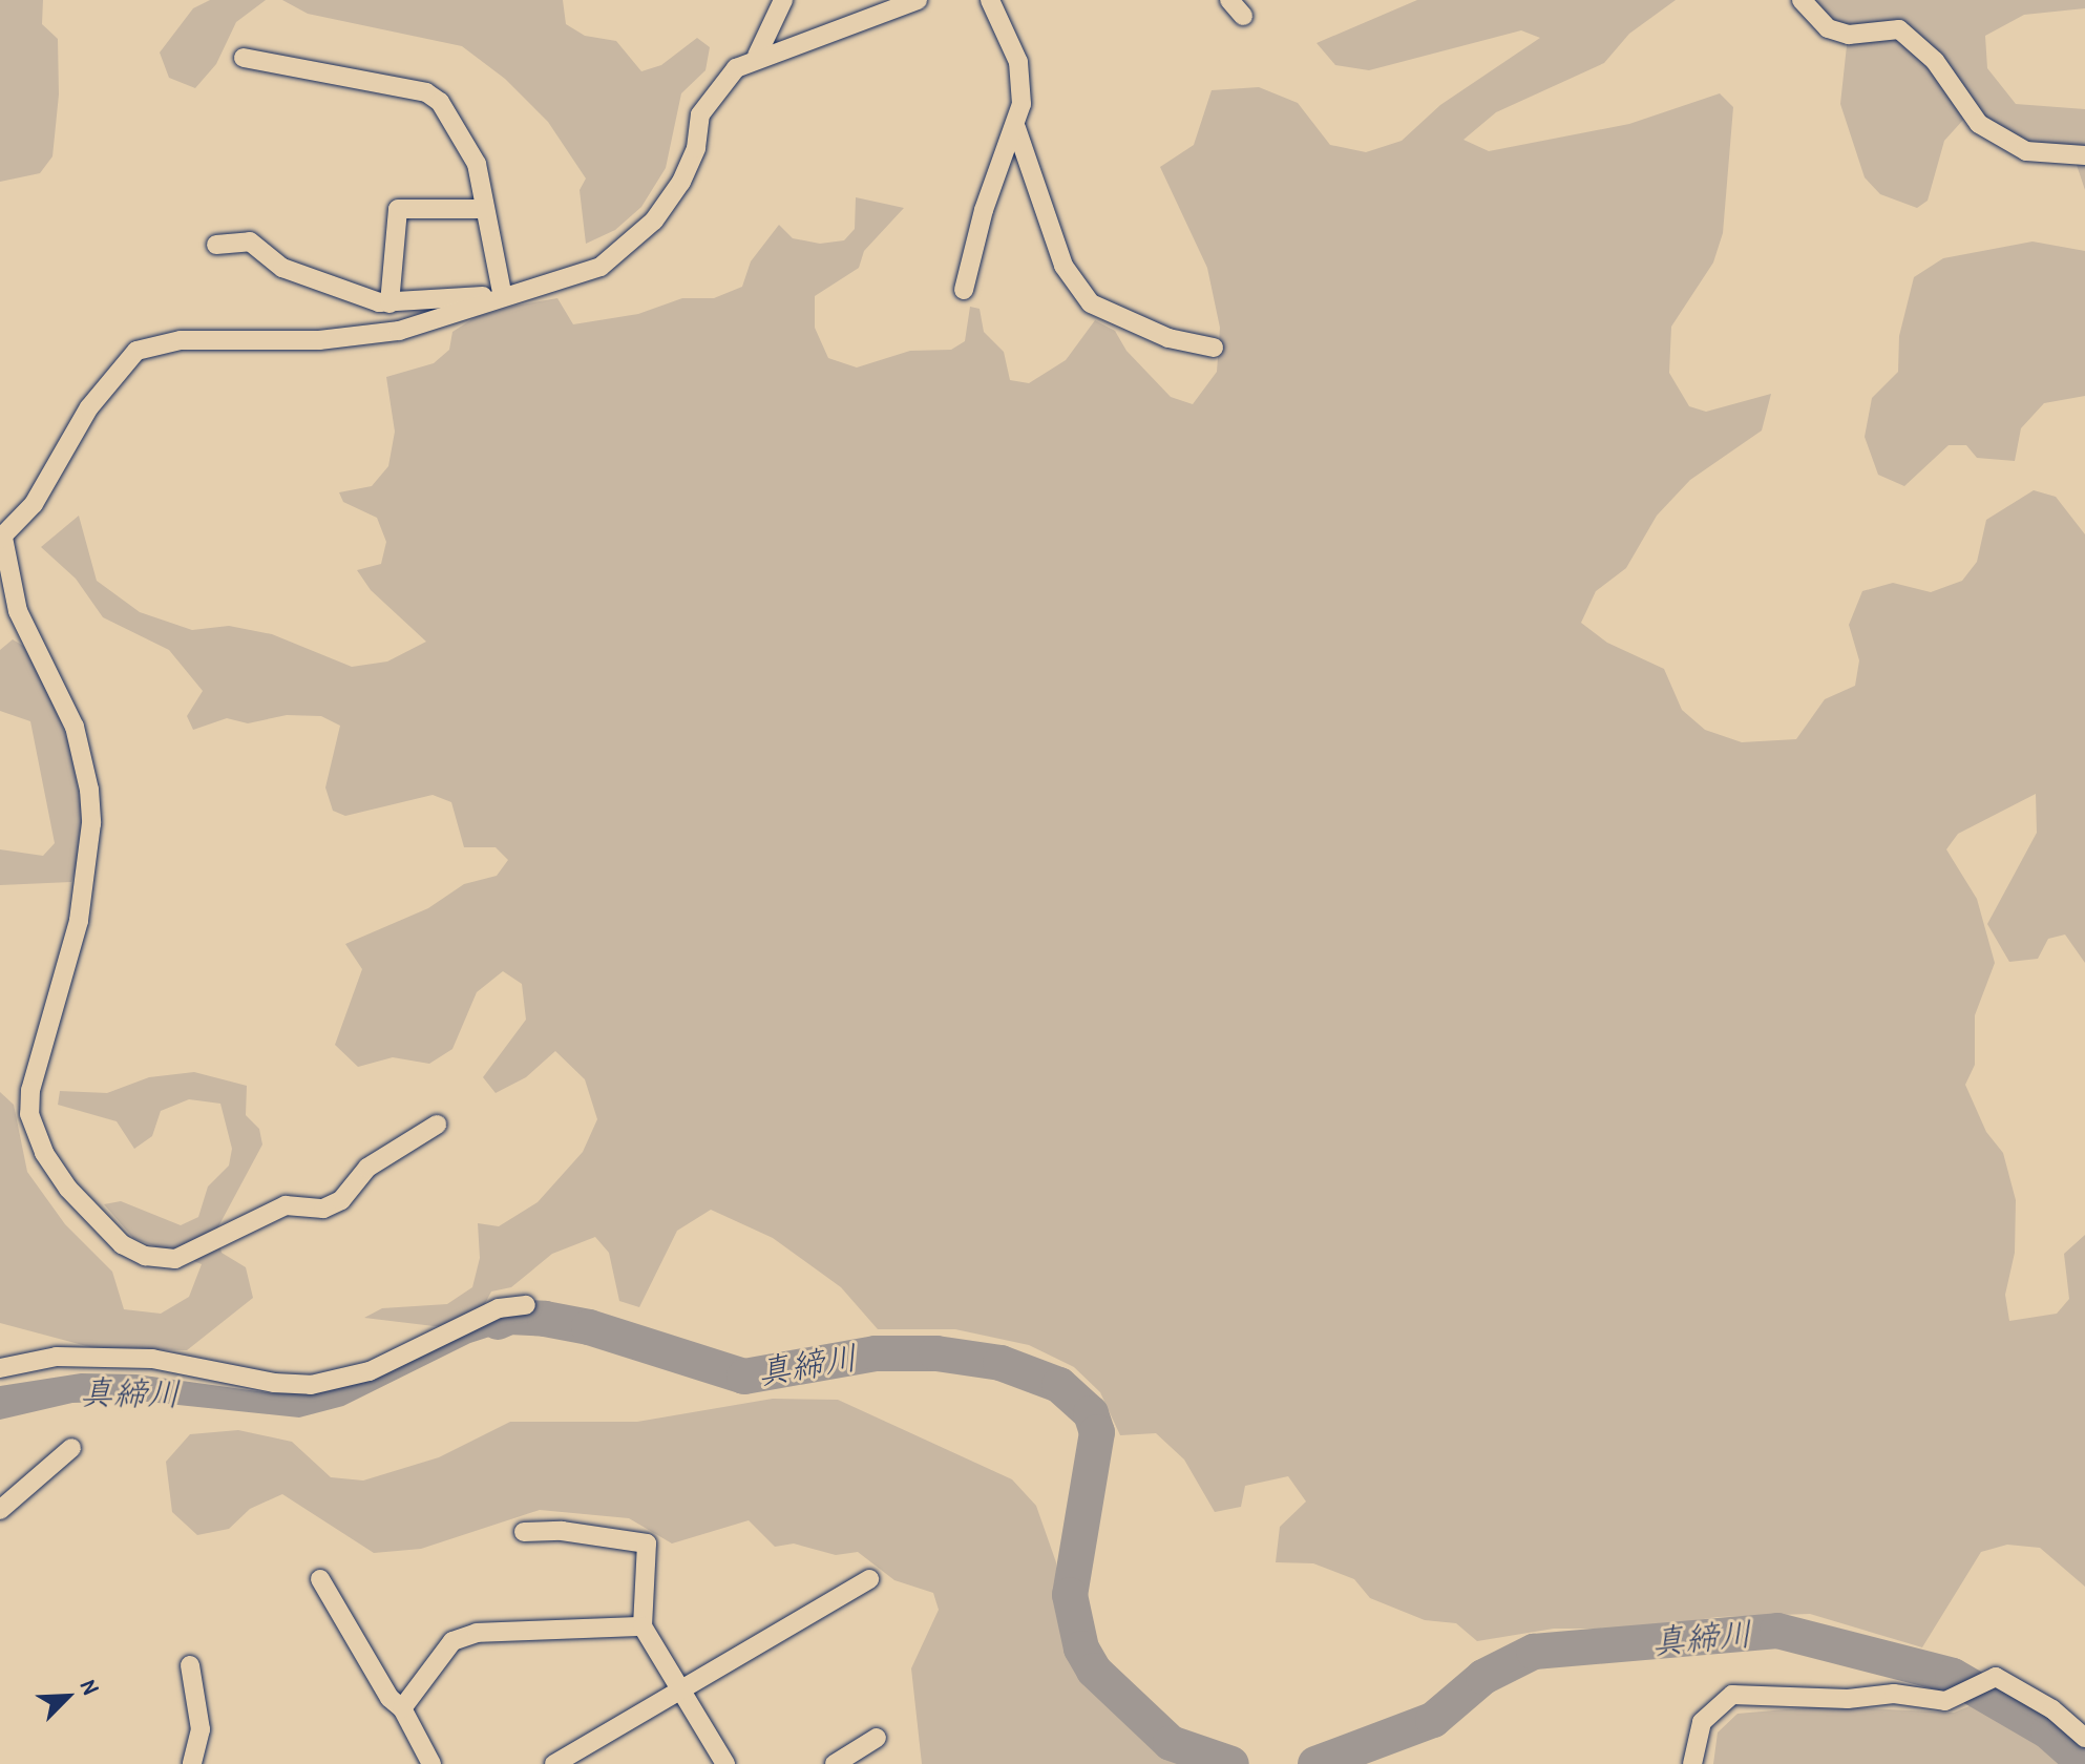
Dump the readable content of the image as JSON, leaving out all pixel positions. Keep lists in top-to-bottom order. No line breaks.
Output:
{"water":["真締川"],"north":"top right"}
